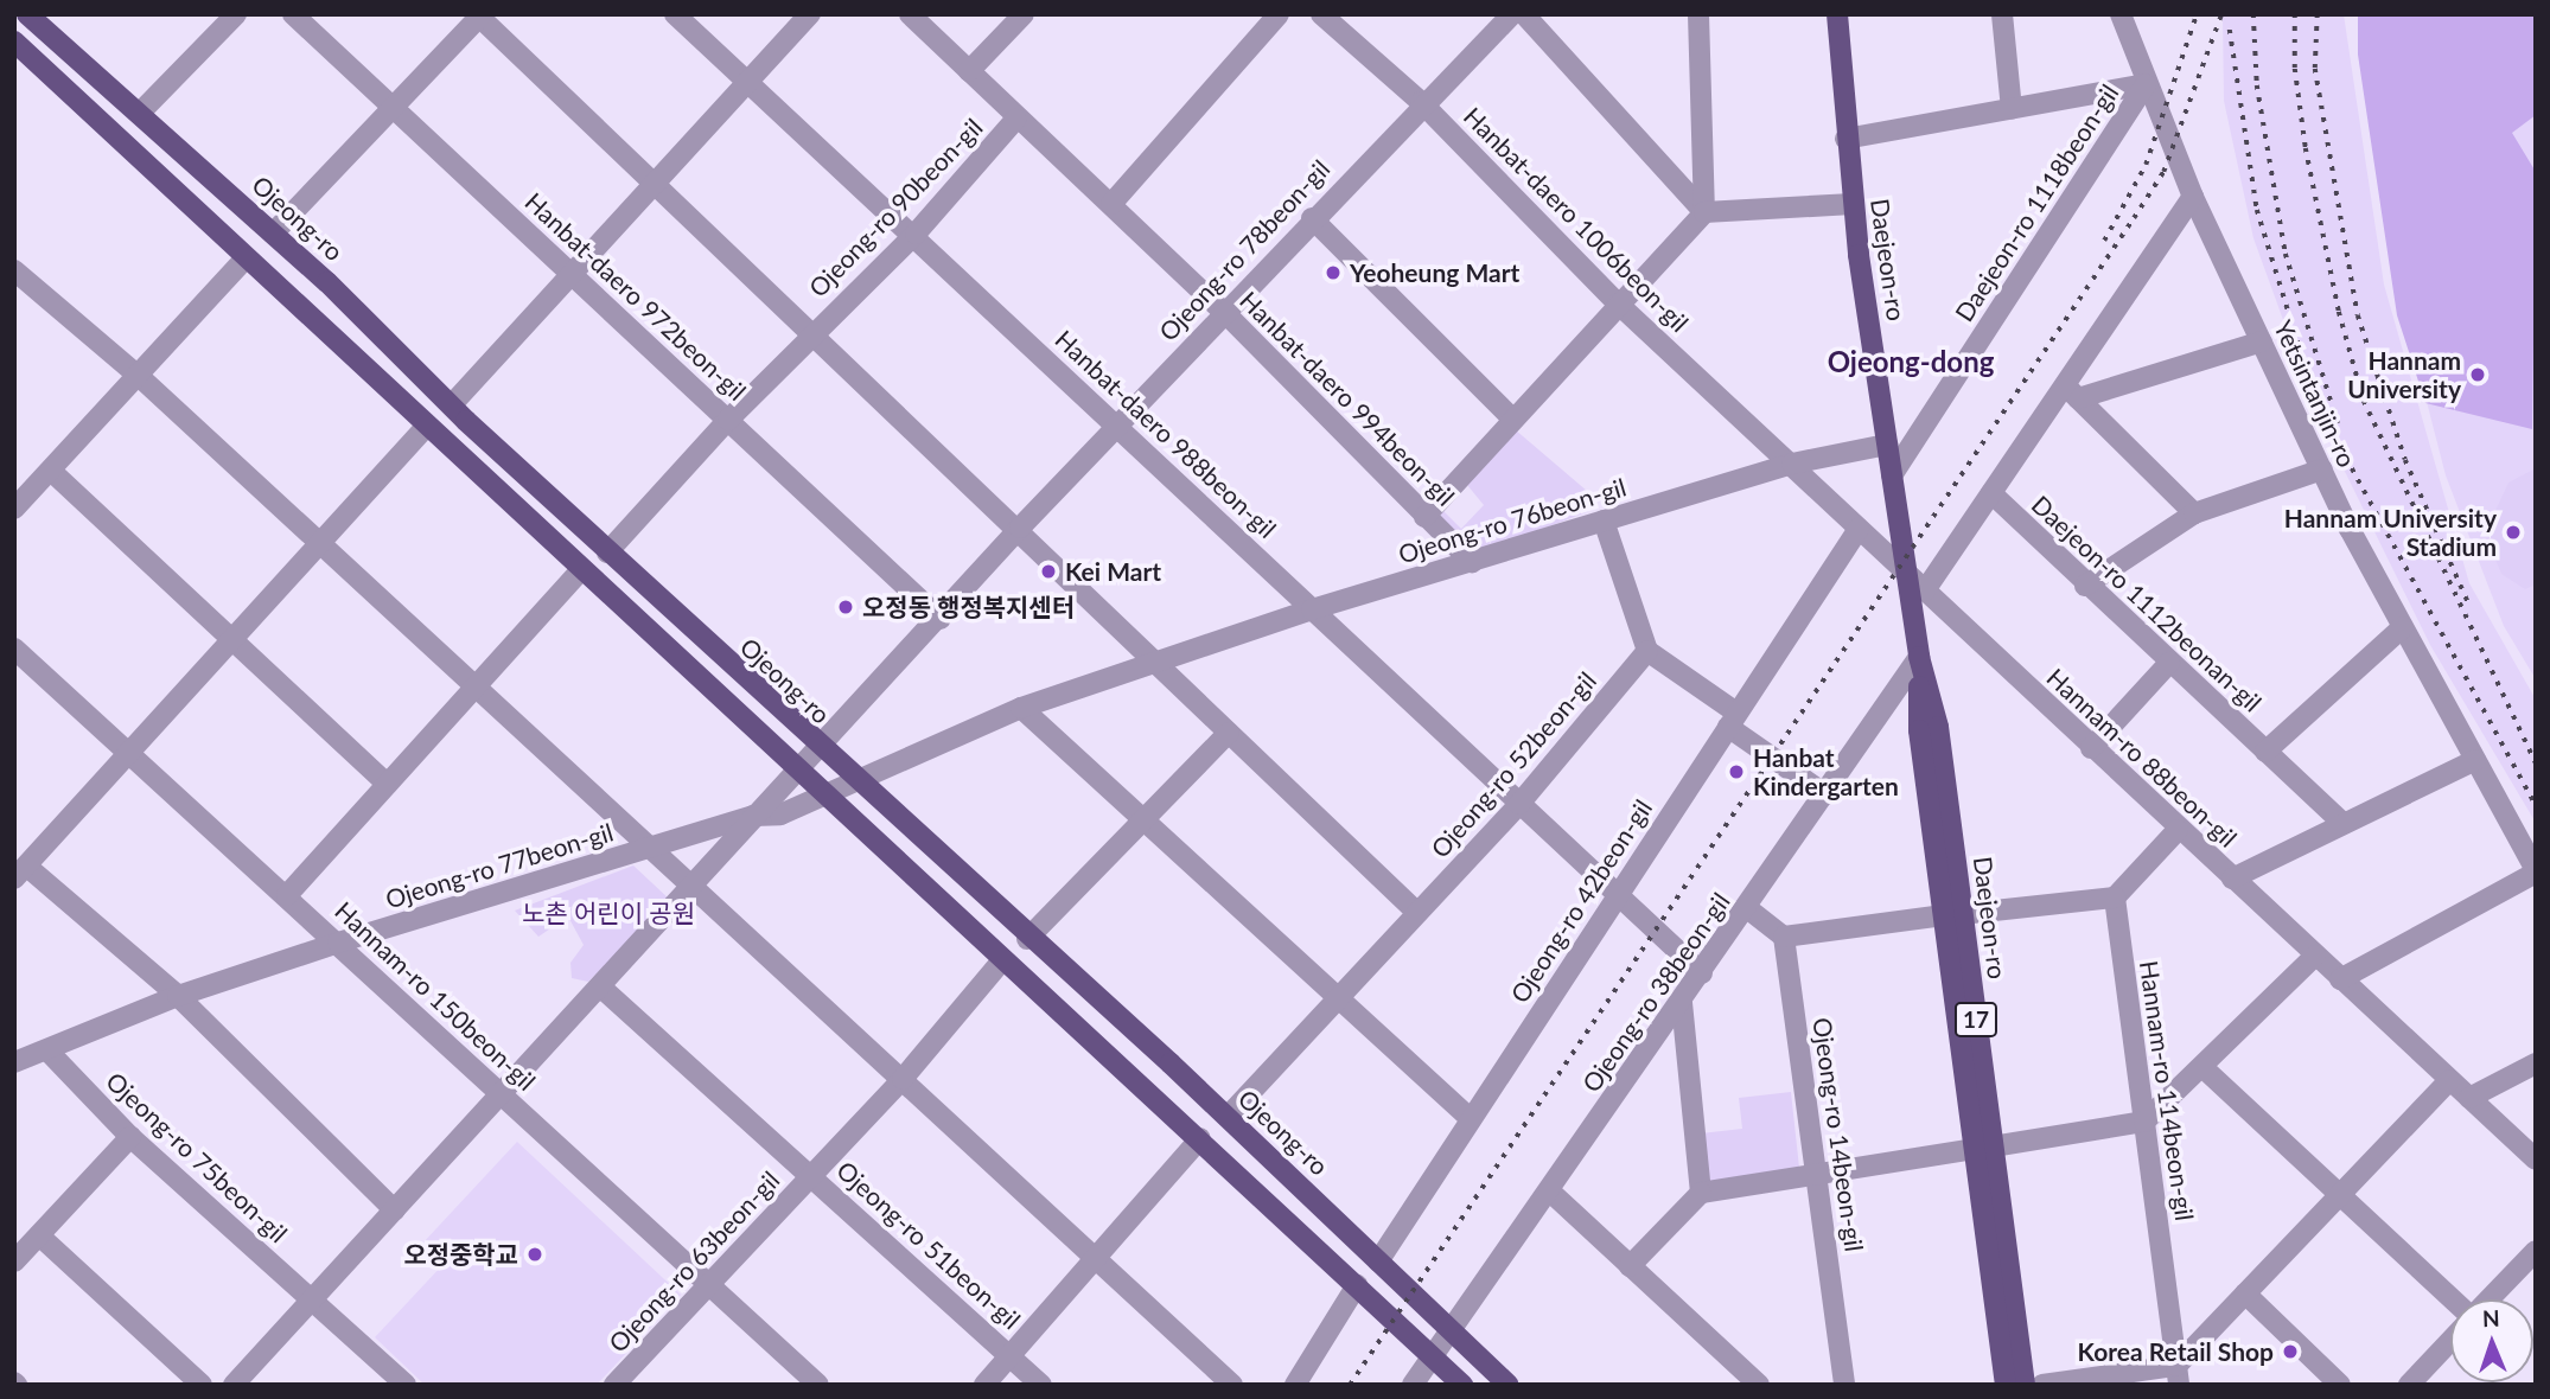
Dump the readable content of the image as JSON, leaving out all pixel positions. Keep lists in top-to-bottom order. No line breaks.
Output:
{"streets":{"main road":["Ojeong-ro","Daejeon-ro","17"],"street":["Daejeon-ro 1118beon-gil","Ojeong-ro 90beon-gil","Hanbat-daero 1006beon-gil","Ojeong-ro 78beon-gil","Hanbat-daero 972beon-gil","Yetsintanjin-ro","Hanbat-daero 994beon-gil","Hanbat-daero 988beon-gil","Ojeong-ro 76beon-gil","Daejeon-ro 1112beonan-gil","Hannam-ro 88beon-gil","Ojeong-ro 52beon-gil","Ojeong-ro 77beon-gil","Ojeong-ro 42beon-gil","Ojeong-ro 38beon-gil","Hannam-ro 150beon-gil","Hannam-ro 114beon-gil","Ojeong-ro 14beon-gil","Ojeong-ro 75beon-gil","Ojeong-ro 51beon-gil","Ojeong-ro 63beon-gil"]},"crossings":[["Daejeon-ro 1118beon-gil","Daejeon-ro"],["Daejeon-ro 1118beon-gil","Yetsintanjin-ro"],["Ojeong-ro 90beon-gil","Ojeong-ro"],["Ojeong-ro 90beon-gil","Hanbat-daero 972beon-gil"],["Ojeong-ro 90beon-gil","Hanbat-daero 994beon-gil"],["Ojeong-ro 90beon-gil","Hanbat-daero 988beon-gil"],["Ojeong-ro","Ojeong-ro 78beon-gil"],["Ojeong-ro","Ojeong-ro 76beon-gil"],["Ojeong-ro","Ojeong-ro 52beon-gil"],["Ojeong-ro","Ojeong-ro 42beon-gil"],["Ojeong-ro","Ojeong-ro 38beon-gil"],["Hanbat-daero 1006beon-gil","Ojeong-ro 78beon-gil"],["Hanbat-daero 1006beon-gil","Ojeong-ro 76beon-gil"],["Hanbat-daero 1006beon-gil","Hannam-ro 88beon-gil"],["Hanbat-daero 1006beon-gil","Ojeong-ro 42beon-gil"],["Ojeong-ro 78beon-gil","Hanbat-daero 972beon-gil"],["Ojeong-ro 78beon-gil","Hanbat-daero 994beon-gil"],["Ojeong-ro 78beon-gil","Hanbat-daero 988beon-gil"],["Daejeon-ro","Ojeong-ro 76beon-gil"],["Daejeon-ro","Hannam-ro 88beon-gil"],["Daejeon-ro","Ojeong-ro 38beon-gil"],["Yetsintanjin-ro","Daejeon-ro 1112beonan-gil"],["Hanbat-daero 994beon-gil","Ojeong-ro 76beon-gil"],["Hanbat-daero 988beon-gil","Ojeong-ro 76beon-gil"],["Hanbat-daero 988beon-gil","Ojeong-ro 52beon-gil"],["Hanbat-daero 988beon-gil","Ojeong-ro 42beon-gil"],["Hanbat-daero 988beon-gil","Ojeong-ro 38beon-gil"],["Ojeong-ro 76beon-gil","Ojeong-ro 77beon-gil"],["Hannam-ro 88beon-gil","Ojeong-ro 42beon-gil"],["Ojeong-ro 77beon-gil","Hannam-ro 150beon-gil"],["Ojeong-ro 77beon-gil","Ojeong-ro 75beon-gil"],["Hannam-ro 150beon-gil","Ojeong-ro 63beon-gil"],["Ojeong-ro 51beon-gil","Ojeong-ro 63beon-gil"]],"districts":["Ojeong-dong"],"parks":["노촌 어린이 공원"],"places":["Yeoheung Mart","Hannam University","Hannam University Stadium","Kei Mart","오정동 행정복지센터","Hanbat Kindergarten","오정중학교","Korea Retail Shop"],"north":"top"}
